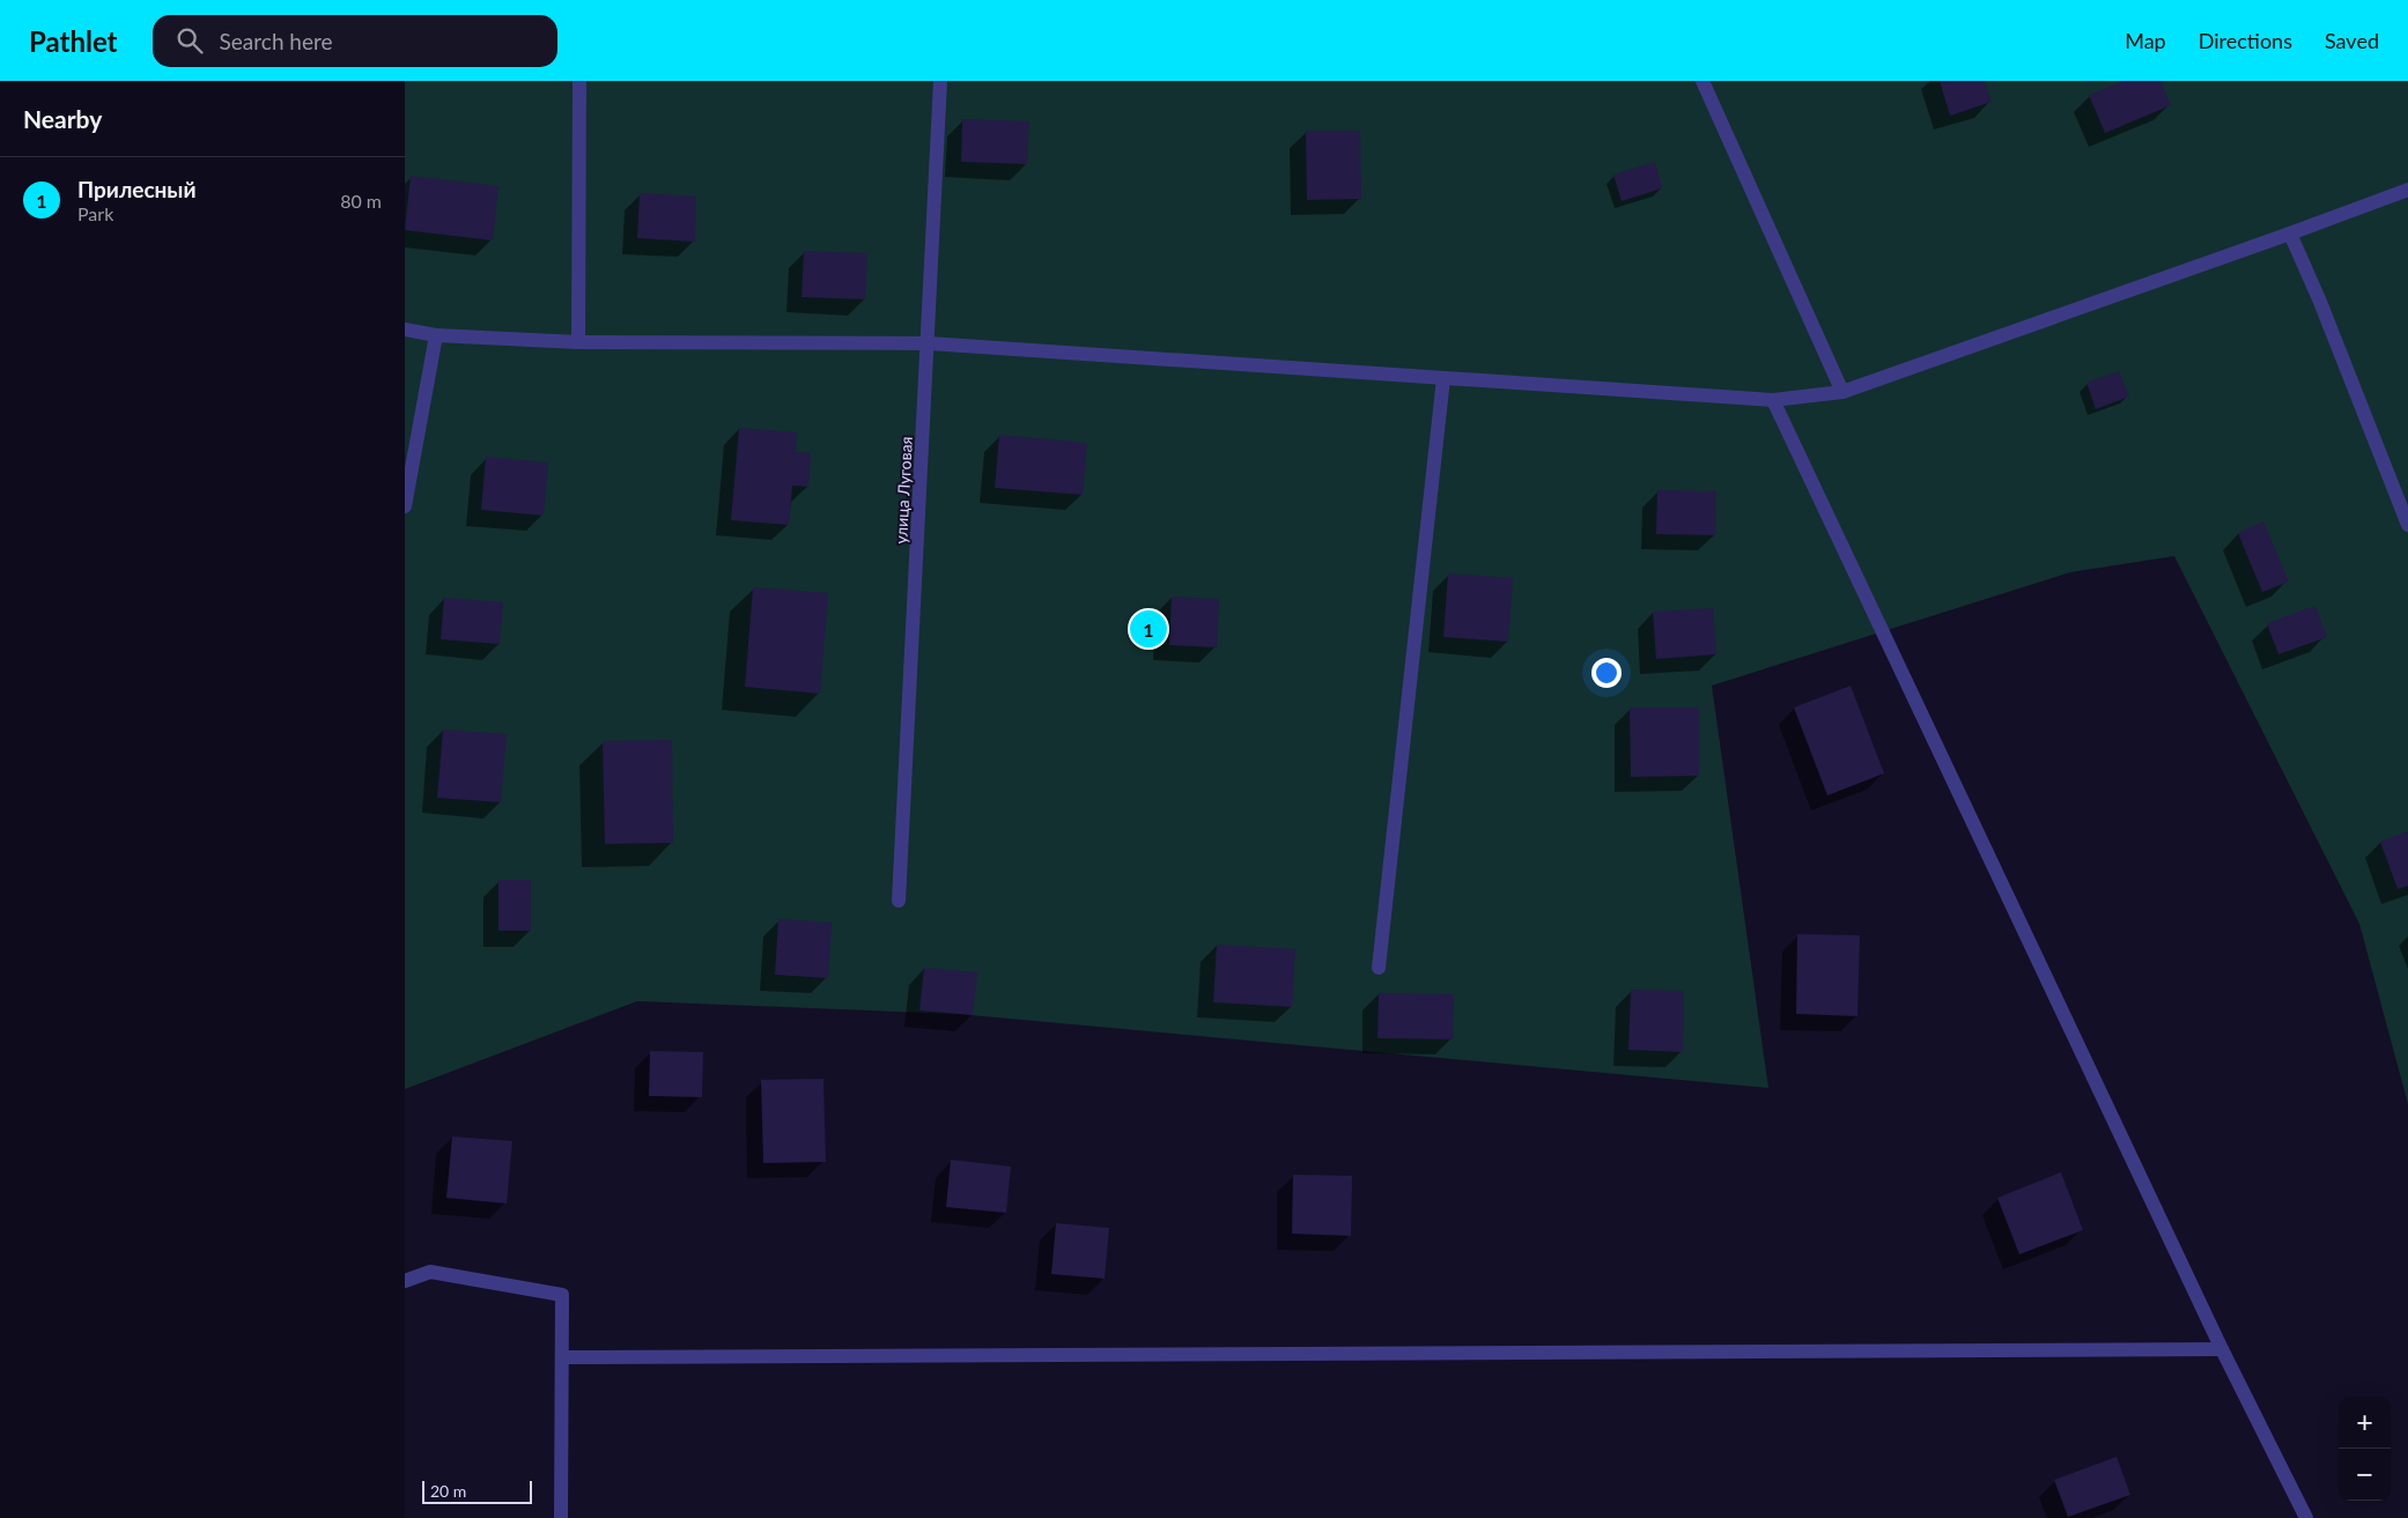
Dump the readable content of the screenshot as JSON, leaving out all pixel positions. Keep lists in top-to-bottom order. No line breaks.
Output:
{"streets":{"street":["улица Луговая"]},"scale_bar":"20 m","page":{"header":"Pathlet","search":"Search here","nav":["Map","Directions","Saved"],"heading":"Nearby","list":[{"mark":"1","name":"Прилесный","note":"Park","value":"80 m"}],"pins":"1","map_buttons":["+","−"],"scale":"20 m"}}
